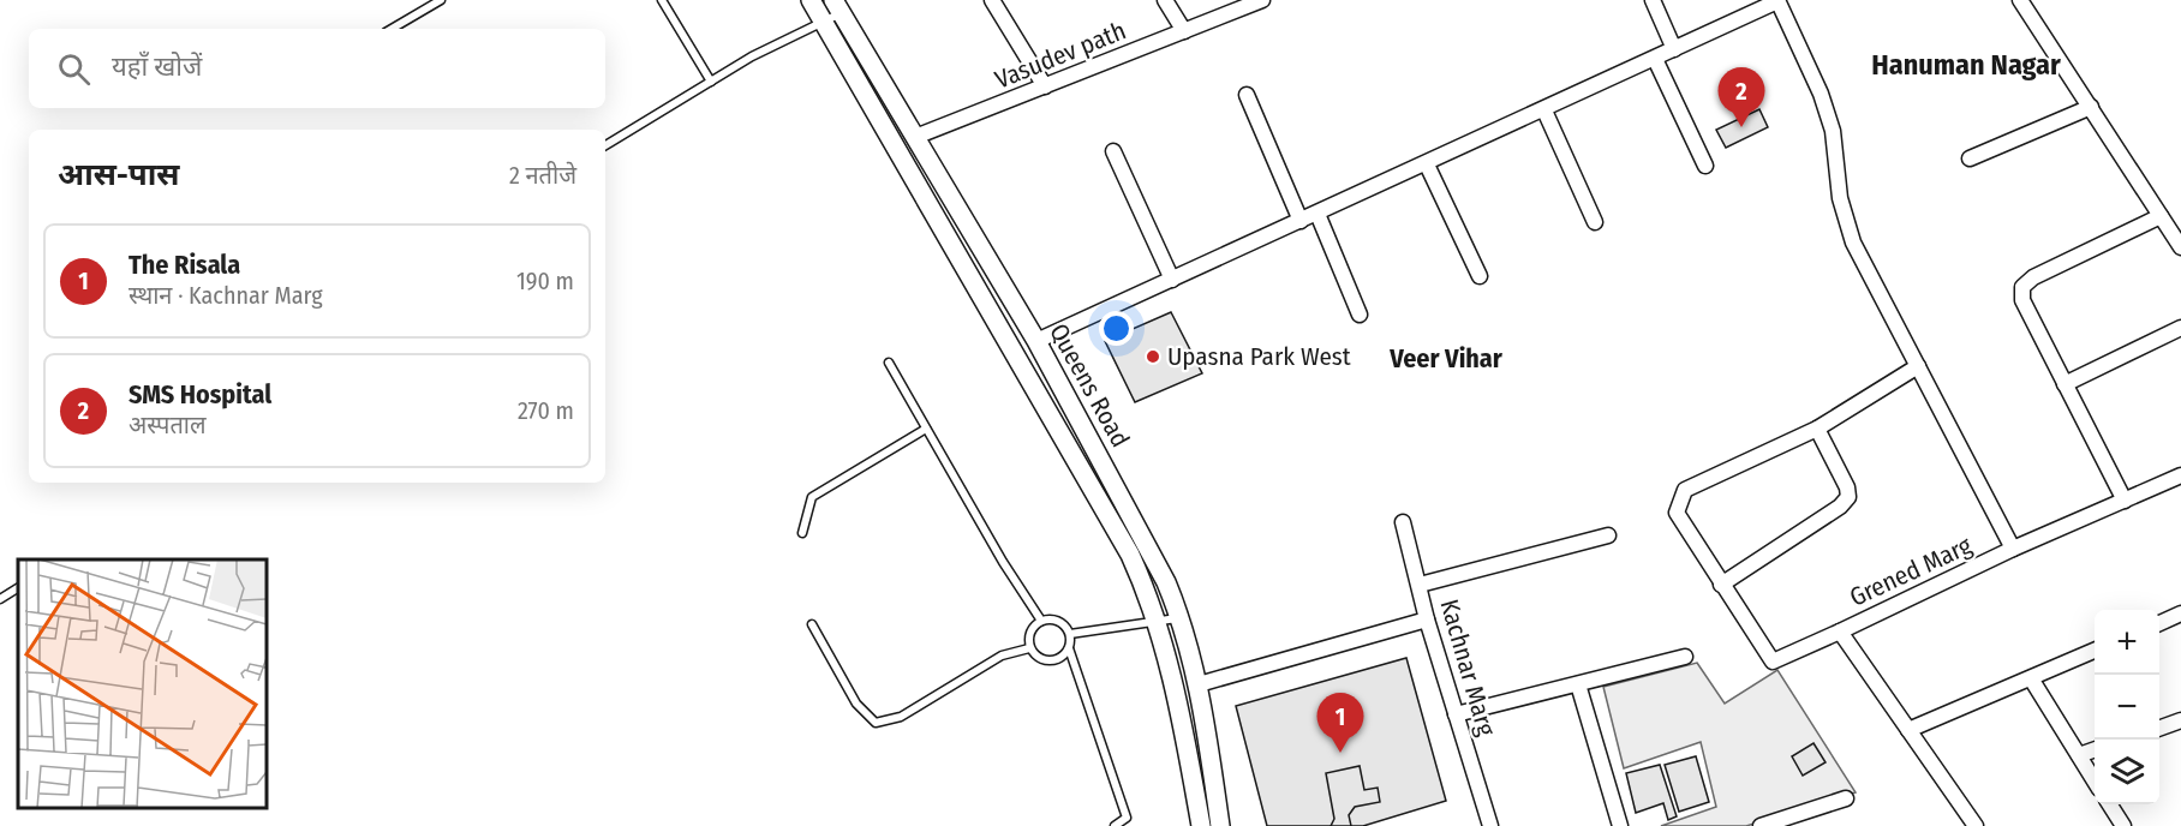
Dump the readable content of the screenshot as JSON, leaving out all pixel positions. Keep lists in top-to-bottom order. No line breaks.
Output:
{"streets":{"street":["Vasudev path","Queens Road","Grened Marg","Kachnar Marg"]},"crossings":[["Vasudev path","Queens Road"]],"districts":["Hanuman Nagar","Veer Vihar"],"places":["Upasna Park West"],"page":{"search":"यहाँ खोजें","pins":["2","1"],"heading":["आस-पास","2 नतीजे"],"list":[{"mark":"1","name":"The Risala","note":"स्थान · Kachnar Marg","value":"190 m"},{"mark":"2","name":"SMS Hospital","note":"अस्पताल","value":"270 m"}],"map_buttons":["+","−"]}}
